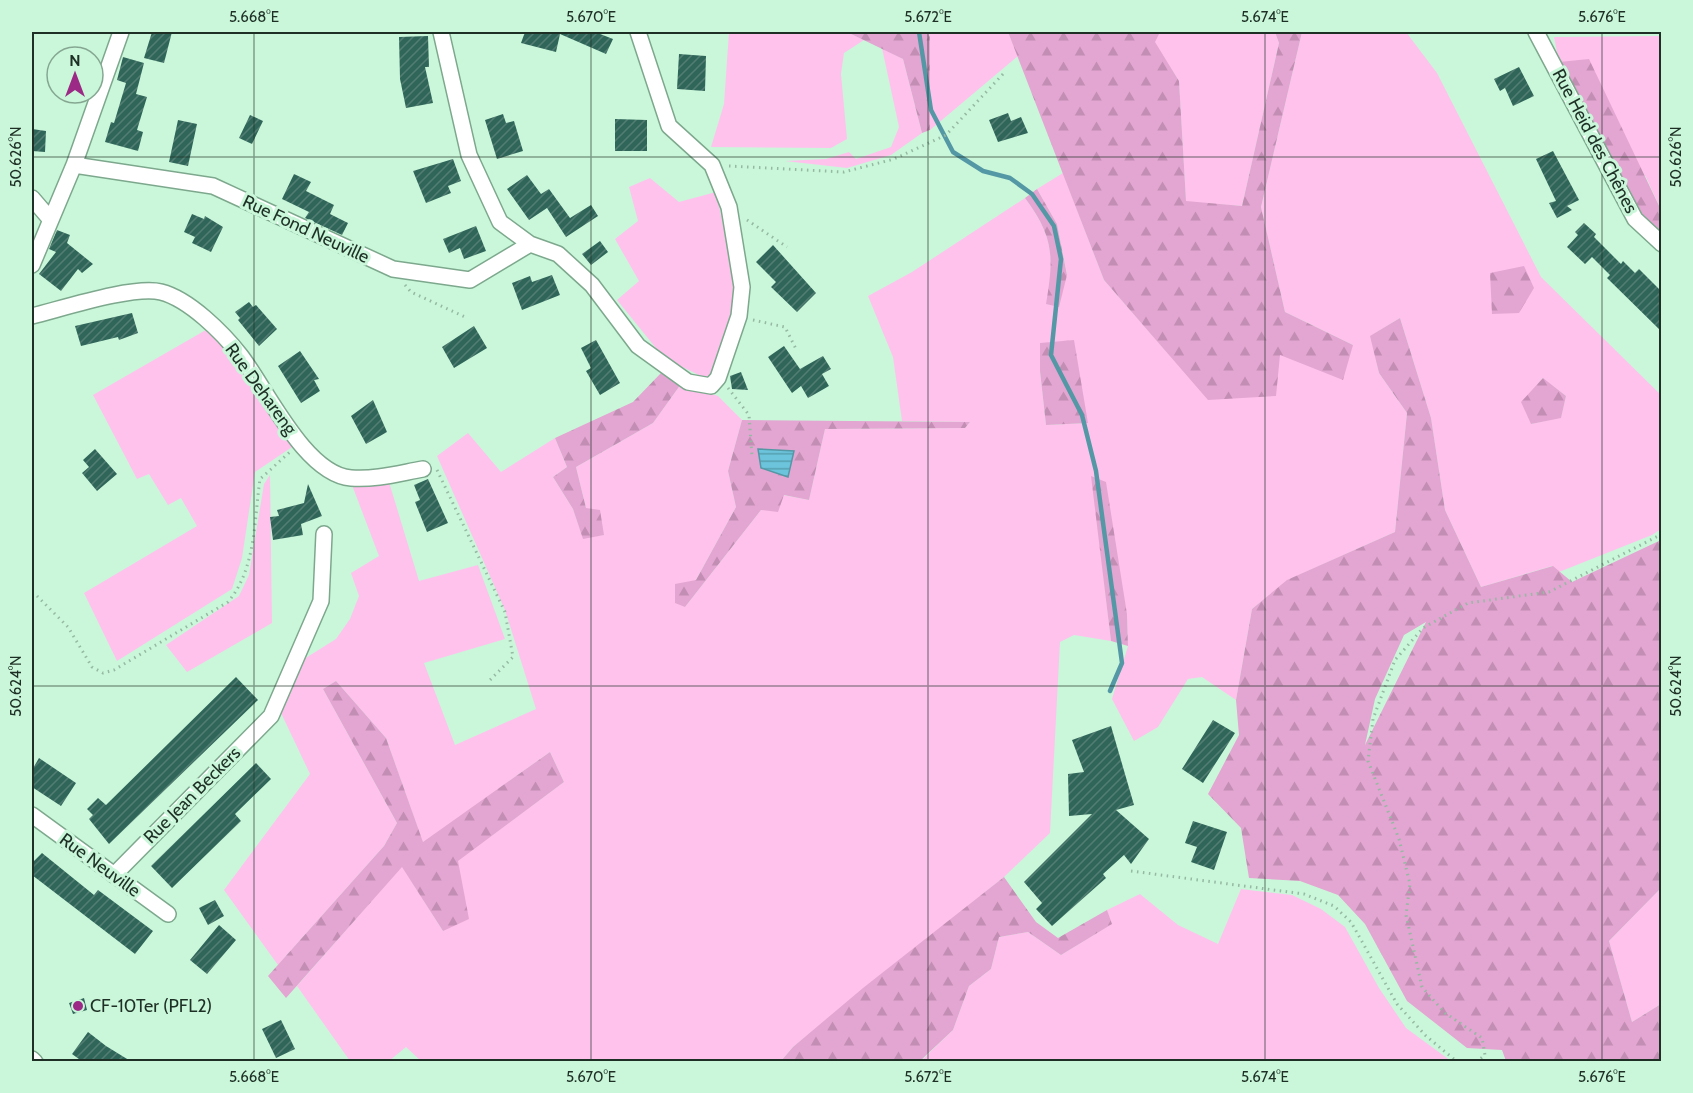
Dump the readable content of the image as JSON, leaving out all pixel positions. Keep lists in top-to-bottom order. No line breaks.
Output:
{"streets":{"street":["Rue Heid des Chênes","Rue Fond Neuville","Rue Dehareng","Rue Jean Beckers","Rue Neuville"]},"crossings":[["Rue Jean Beckers","Rue Neuville"]],"places":["CF-10Ter (PFL2)"],"north":"top","coordinates":["5.668°E","5.670°E","5.672°E","5.674°E","5.676°E","50.626°N","50.624°N"]}
